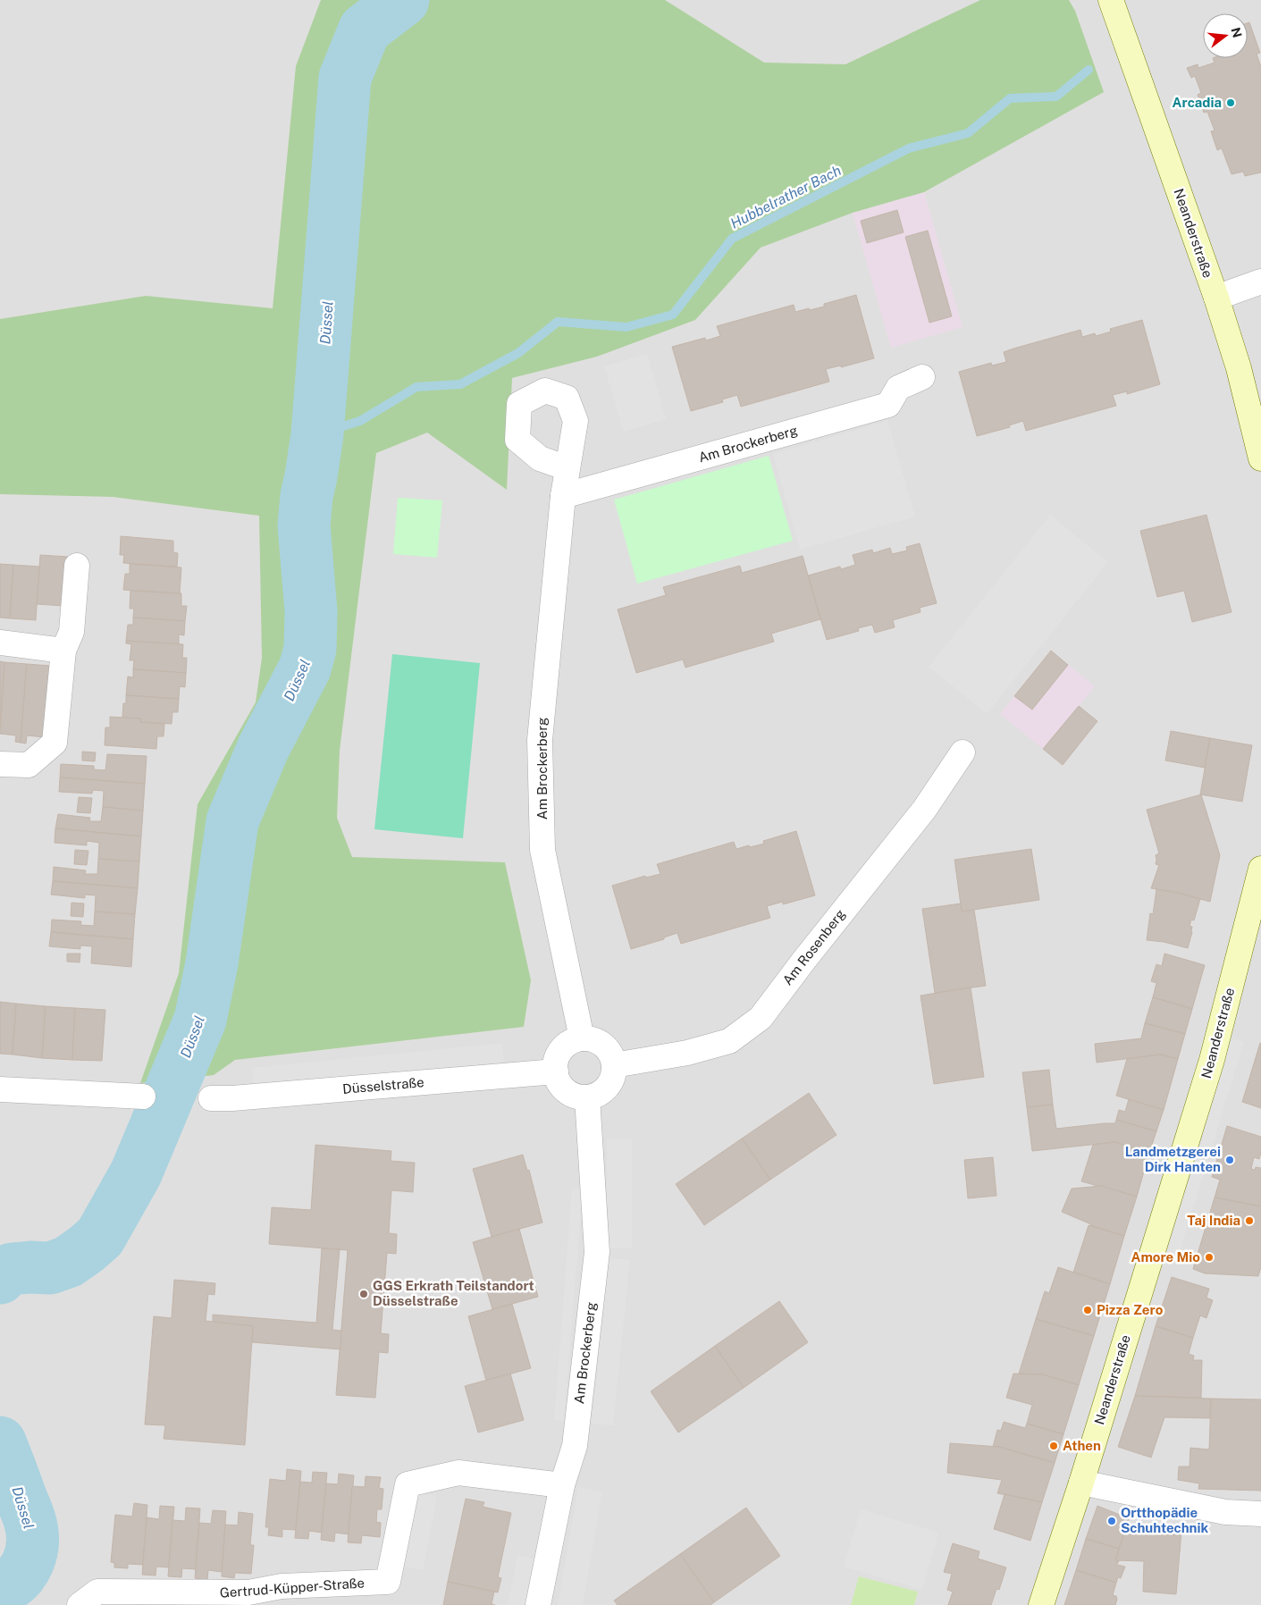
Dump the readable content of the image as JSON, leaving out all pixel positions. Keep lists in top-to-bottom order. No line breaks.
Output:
{"streets":{"main road":["Neanderstraße"],"street":["Am Brockerberg","Am Rosenberg","Düsselstraße","Gertrud-Küpper-Straße"]},"crossings":[["Am Brockerberg","Am Rosenberg"],["Am Brockerberg","Düsselstraße"],["Am Brockerberg","Gertrud-Küpper-Straße"],["Am Rosenberg","Düsselstraße"]],"water":["Hubbelrather Bach","Düssel"],"places":["Arcadia","Landmetzgerei Dirk Hanten","Taj India","Amore Mio","GGS Erkrath Teilstandort Düsselstraße","Pizza Zero","Athen","Ortthopädie Schuhtechnik"],"north":"right"}
